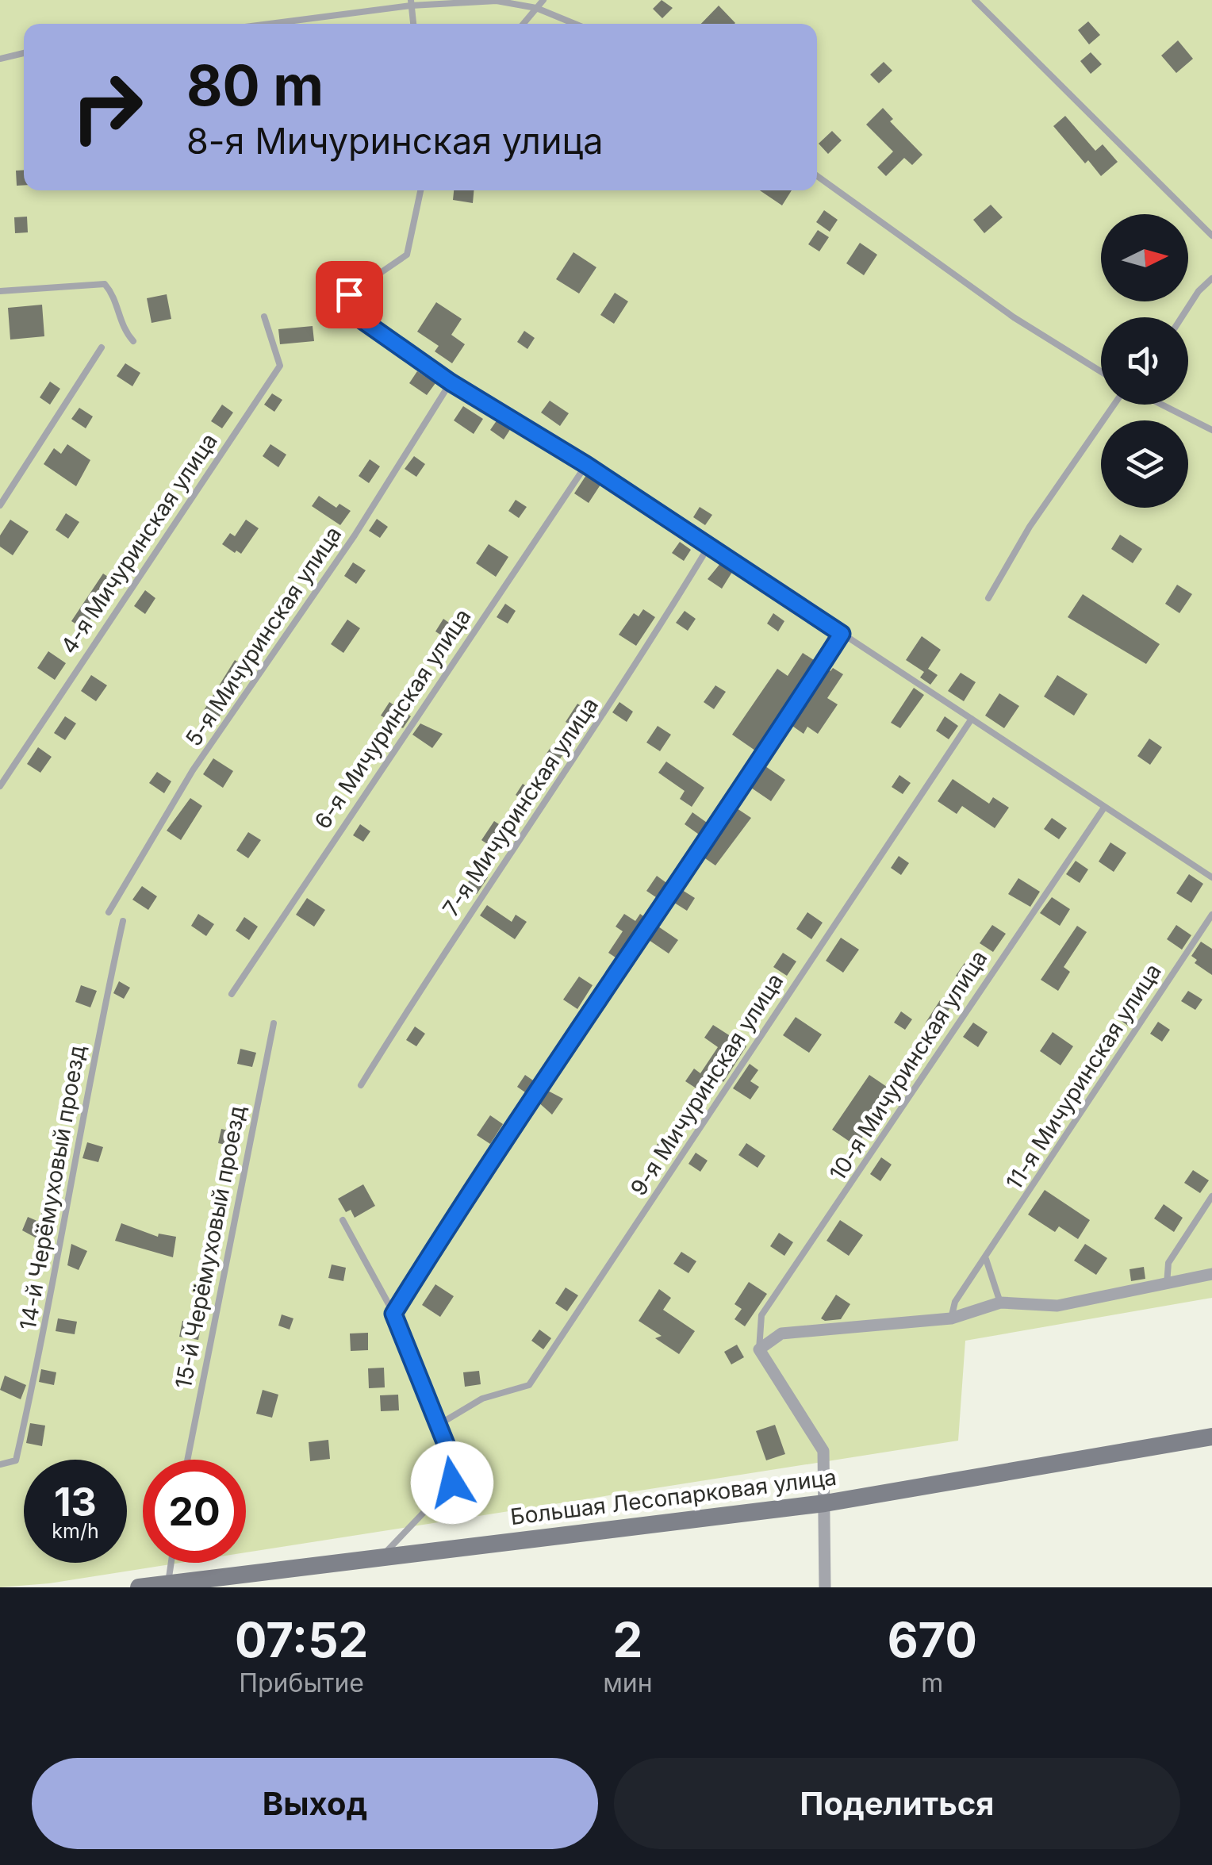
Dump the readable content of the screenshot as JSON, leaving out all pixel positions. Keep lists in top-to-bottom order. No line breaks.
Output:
{"streets":{"main road":["Большая Лесопарковая улица"],"lane":["4-я Мичуринская улица","5-я Мичуринская улица","6-я Мичуринская улица","7-я Мичуринская улица","10-я Мичуринская улица","11-я Мичуринская улица","9-я Мичуринская улица","14-й Черёмуховый проезд","15-й Черёмуховый проезд"]},"north":"right","page":{"turn":["80 m","8-я Мичуринская улица"],"speed":"13 km/h","limit":"20","eta":["07:52","Прибытие","2","мин","670","m"],"buttons":["Выход","Поделиться"]}}
